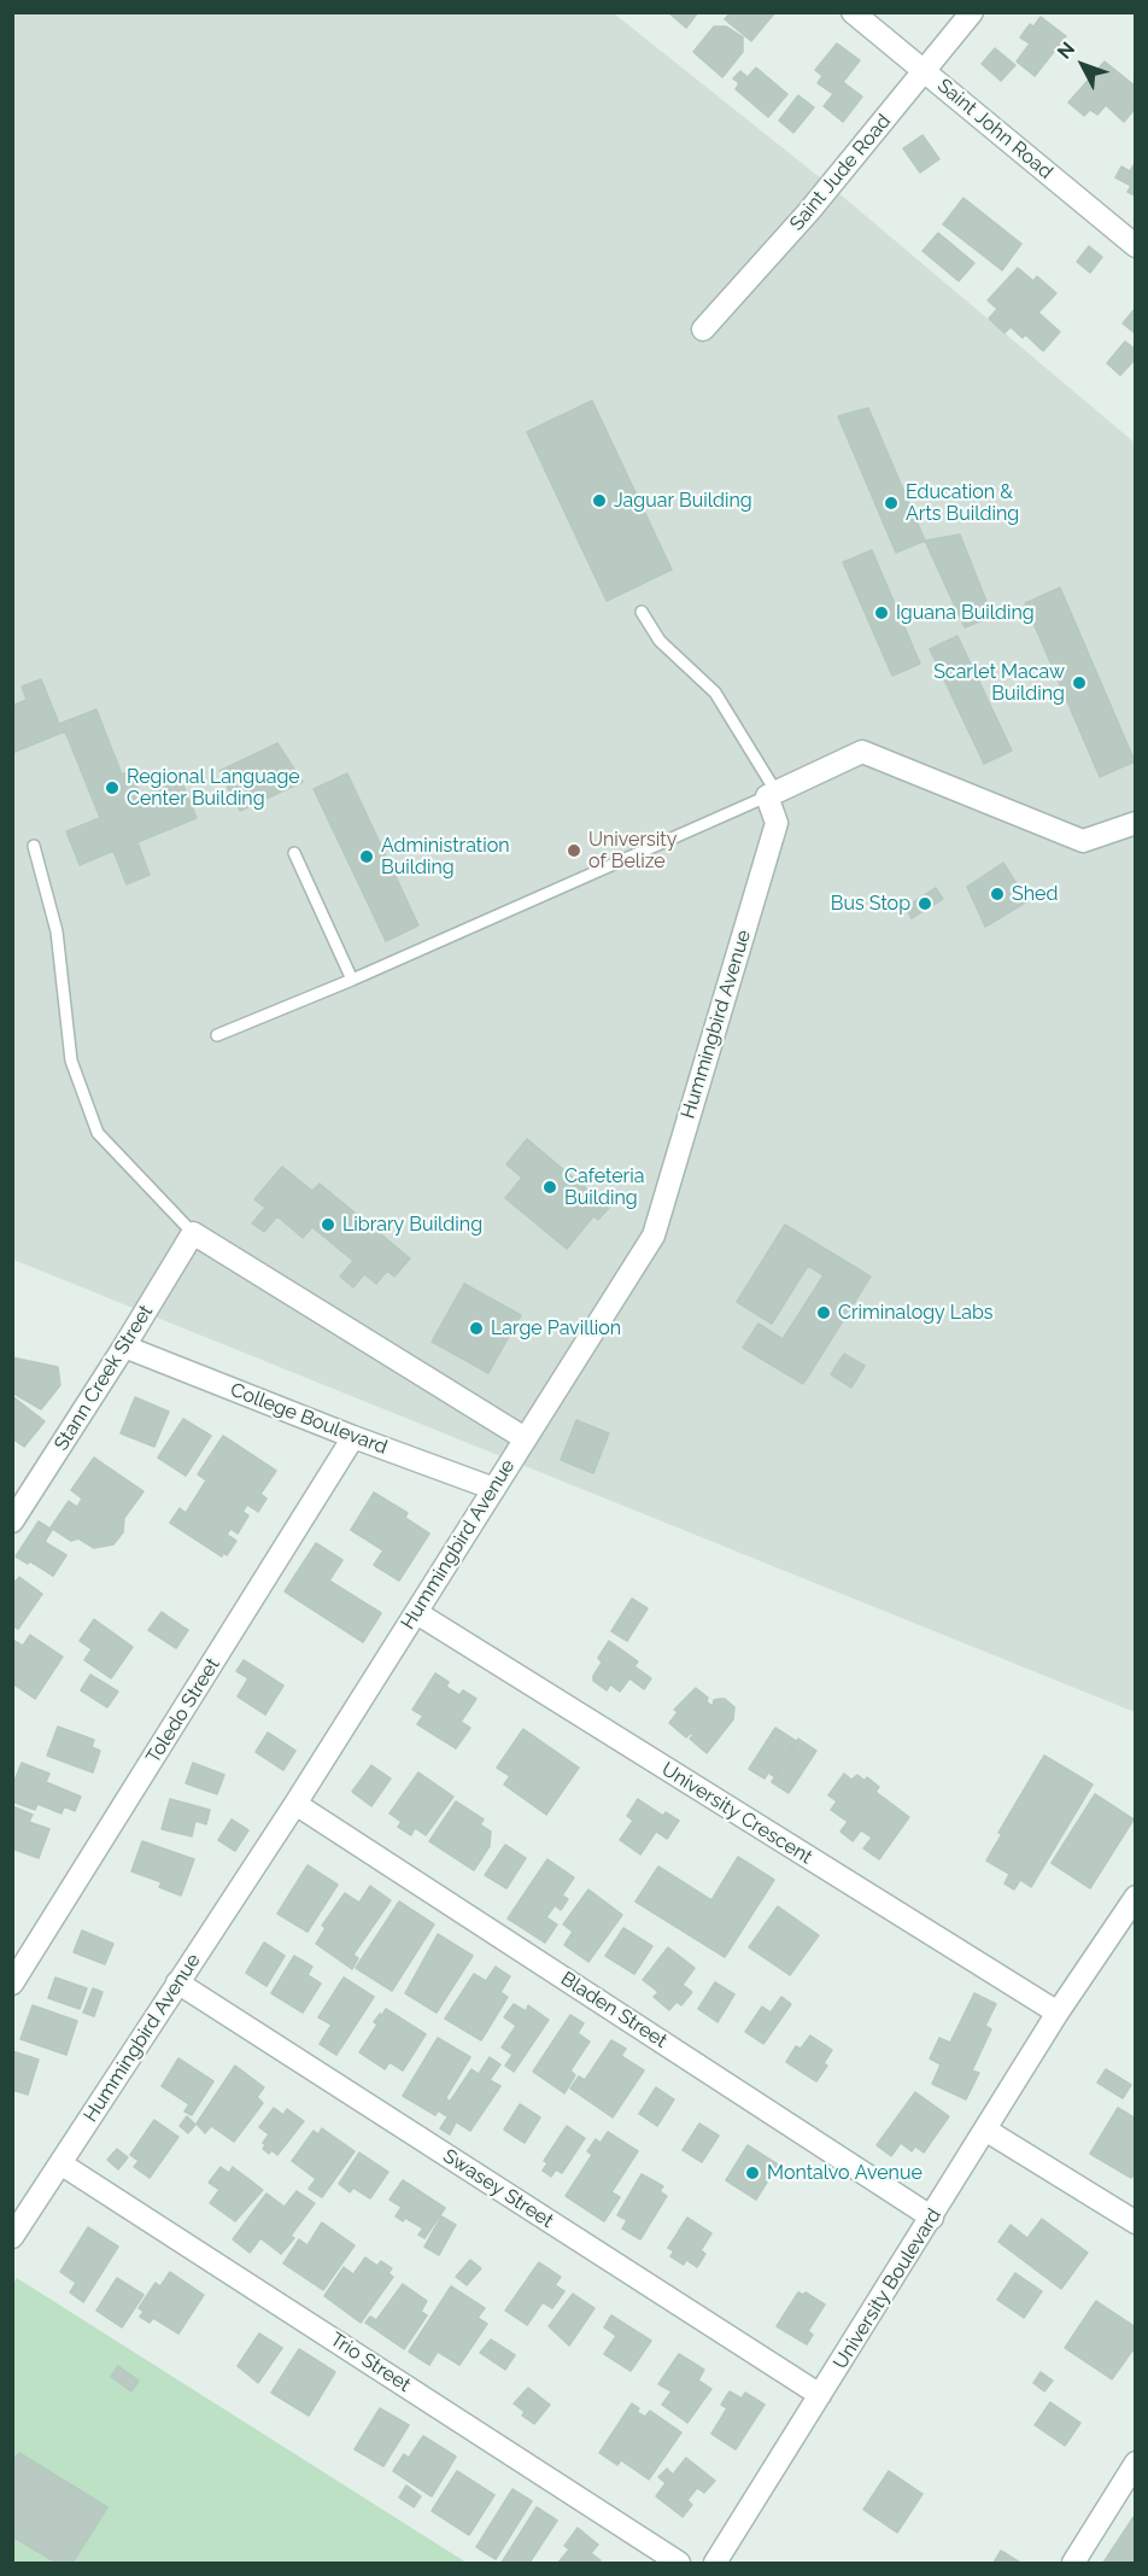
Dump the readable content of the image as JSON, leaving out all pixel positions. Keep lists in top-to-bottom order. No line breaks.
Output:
{"streets":{"street":["Saint John Road","Saint Jude Road","Hummingbird Avenue","Stann Creek Street","College Boulevard","Toledo Street","University Crescent","Bladen Street","Swasey Street","University Boulevard","Trio Street"]},"crossings":[["Saint John Road","Saint Jude Road"],["Hummingbird Avenue","College Boulevard"],["Hummingbird Avenue","University Crescent"],["Hummingbird Avenue","Bladen Street"],["Hummingbird Avenue","Swasey Street"],["Hummingbird Avenue","Trio Street"],["Stann Creek Street","College Boulevard"],["College Boulevard","Toledo Street"],["University Crescent","University Boulevard"],["Bladen Street","University Boulevard"],["Swasey Street","University Boulevard"]],"places":["Jaguar Building","Education & Arts Building","Iguana Building","Scarlet Macaw Building","Regional Language Center Building","University of Belize","Administration Building","Shed","Bus Stop","Cafeteria Building","Library Building","Criminalogy Labs","Large Pavillion","Montalvo Avenue"],"north":"top left"}
